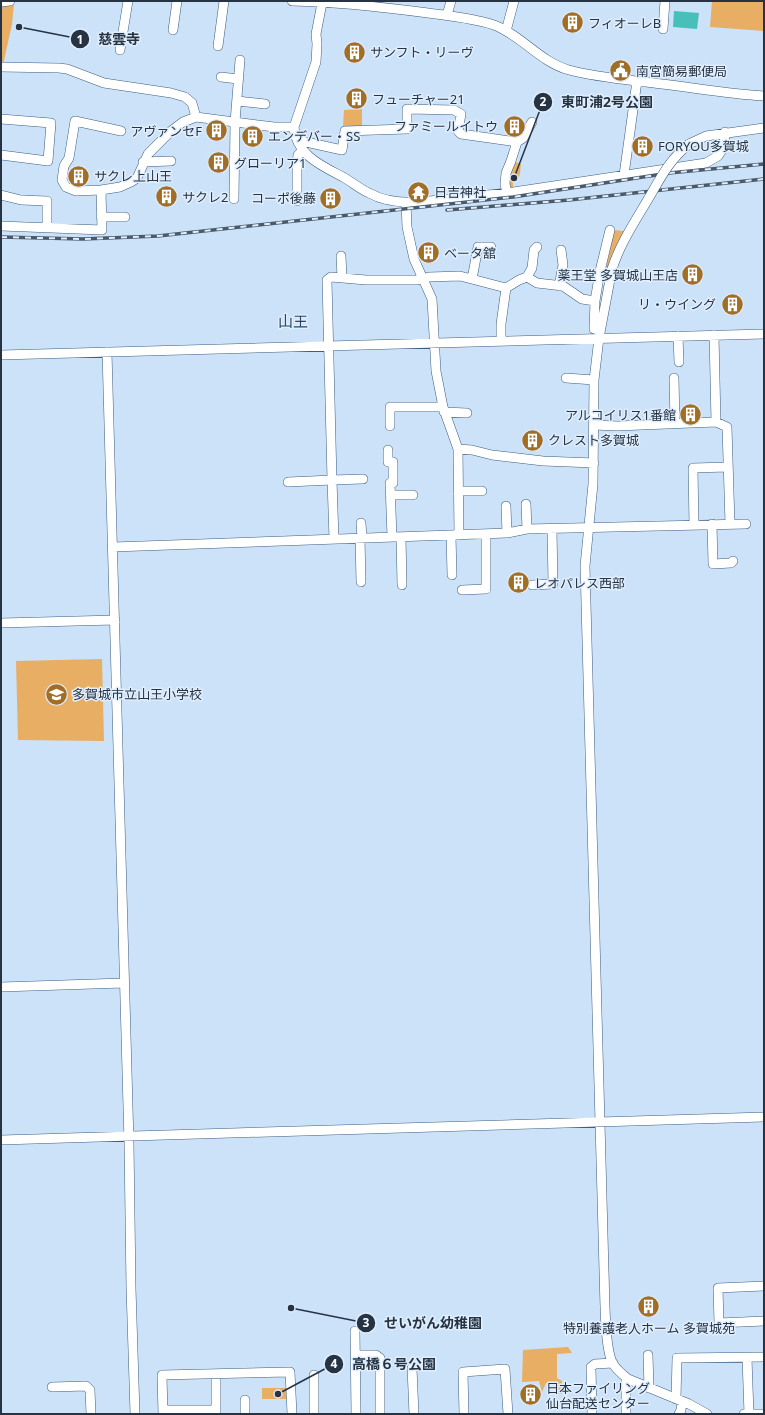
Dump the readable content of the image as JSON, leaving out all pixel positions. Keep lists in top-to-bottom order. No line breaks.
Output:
{"districts":["山王"],"places":{"building":["フィオーレB","サンフト・リーヴ","フューチャー21","ファミールイトウ","アヴァンセF","エンデバー・SS","FORYOU多賀城","グローリア1","サクレ上山王","サクレ2","コーポ後藤","ベータ舘","薬王堂 多賀城山王店","リ・ウイング","アルコイリス1番館","クレスト多賀城","レオパレス西部","特別養護老人ホーム 多賀城苑","日本ファイリング 仙台配送センター"],"other":["慈雲寺","東町浦2号公園","せいがん幼稚園","高橋６号公園"],"public building":["南宮簡易郵便局"],"temple":["日吉神社"],"school or university":["多賀城市立山王小学校"]}}
